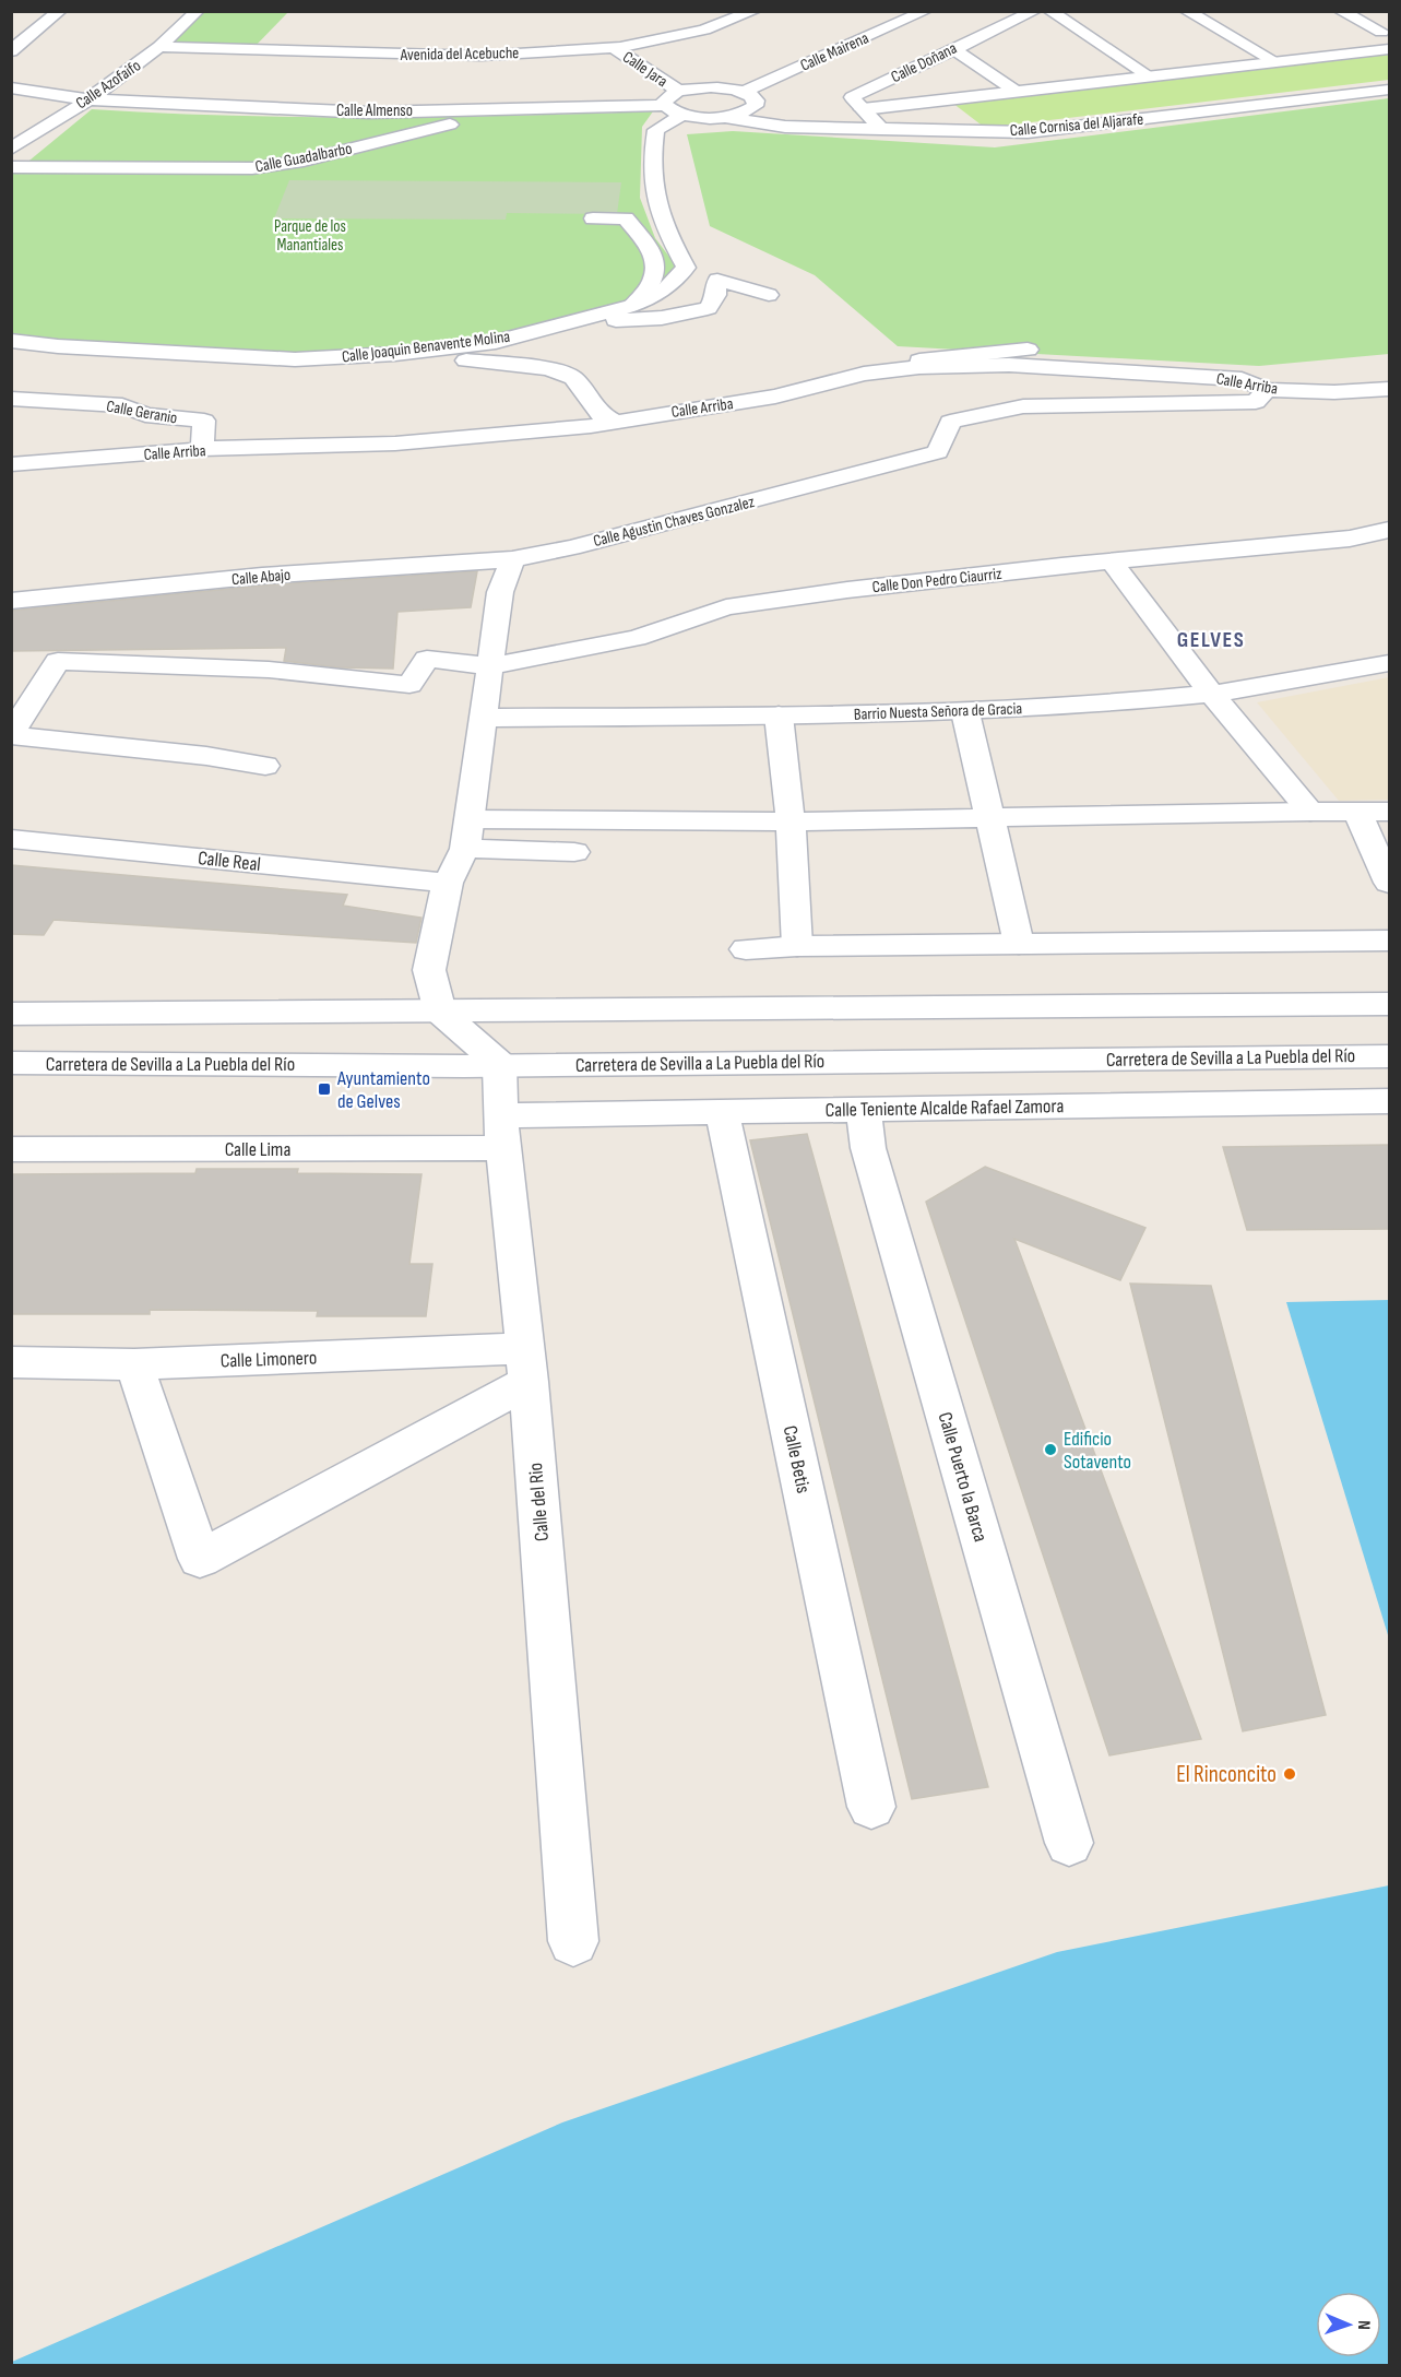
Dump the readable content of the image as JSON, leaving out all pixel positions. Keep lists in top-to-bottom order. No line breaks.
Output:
{"streets":{"street":["Calle Mairena","Avenida del Acebuche","Calle Doñana","Calle Jara","Calle Azofaifo","Calle Almenso","Calle Cornisa del Aljarafe","Calle Guadalbarbo","Calle Joaquin Benavente Molina","Calle Arriba","Calle Geranio","Calle Agustin Chaves Gonzalez","Calle Abajo","Calle Don Pedro Ciaurriz","Barrio Nuesta Señora de Gracia","Calle Real","Carretera de Sevilla a La Puebla del Río","Calle Teniente Alcalde Rafael Zamora","Calle Lima","Calle Limonero","Calle Betis","Calle Puerto la Barca","Calle del Rio"]},"crossings":[["Avenida del Acebuche","Calle Jara"],["Avenida del Acebuche","Calle Azofaifo"],["Calle Azofaifo","Calle Almenso"],["Calle Almenso","Calle Guadalbarbo"],["Calle Cornisa del Aljarafe","Calle Joaquin Benavente Molina"],["Calle Arriba","Calle Geranio"],["Calle Arriba","Calle Agustin Chaves Gonzalez"],["Calle Agustin Chaves Gonzalez","Calle Abajo"],["Carretera de Sevilla a La Puebla del Río","Calle del Rio"],["Calle Teniente Alcalde Rafael Zamora","Calle Lima"],["Calle Teniente Alcalde Rafael Zamora","Calle Betis"],["Calle Teniente Alcalde Rafael Zamora","Calle Puerto la Barca"],["Calle Teniente Alcalde Rafael Zamora","Calle del Rio"],["Calle Lima","Calle del Rio"],["Calle Limonero","Calle del Rio"]],"districts":["GELVES"],"parks":["Parque de los Manantiales"],"places":{"transit":["Ayuntamiento de Gelves"],"other":["Edificio Sotavento","El Rinconcito"]},"north":"right"}
